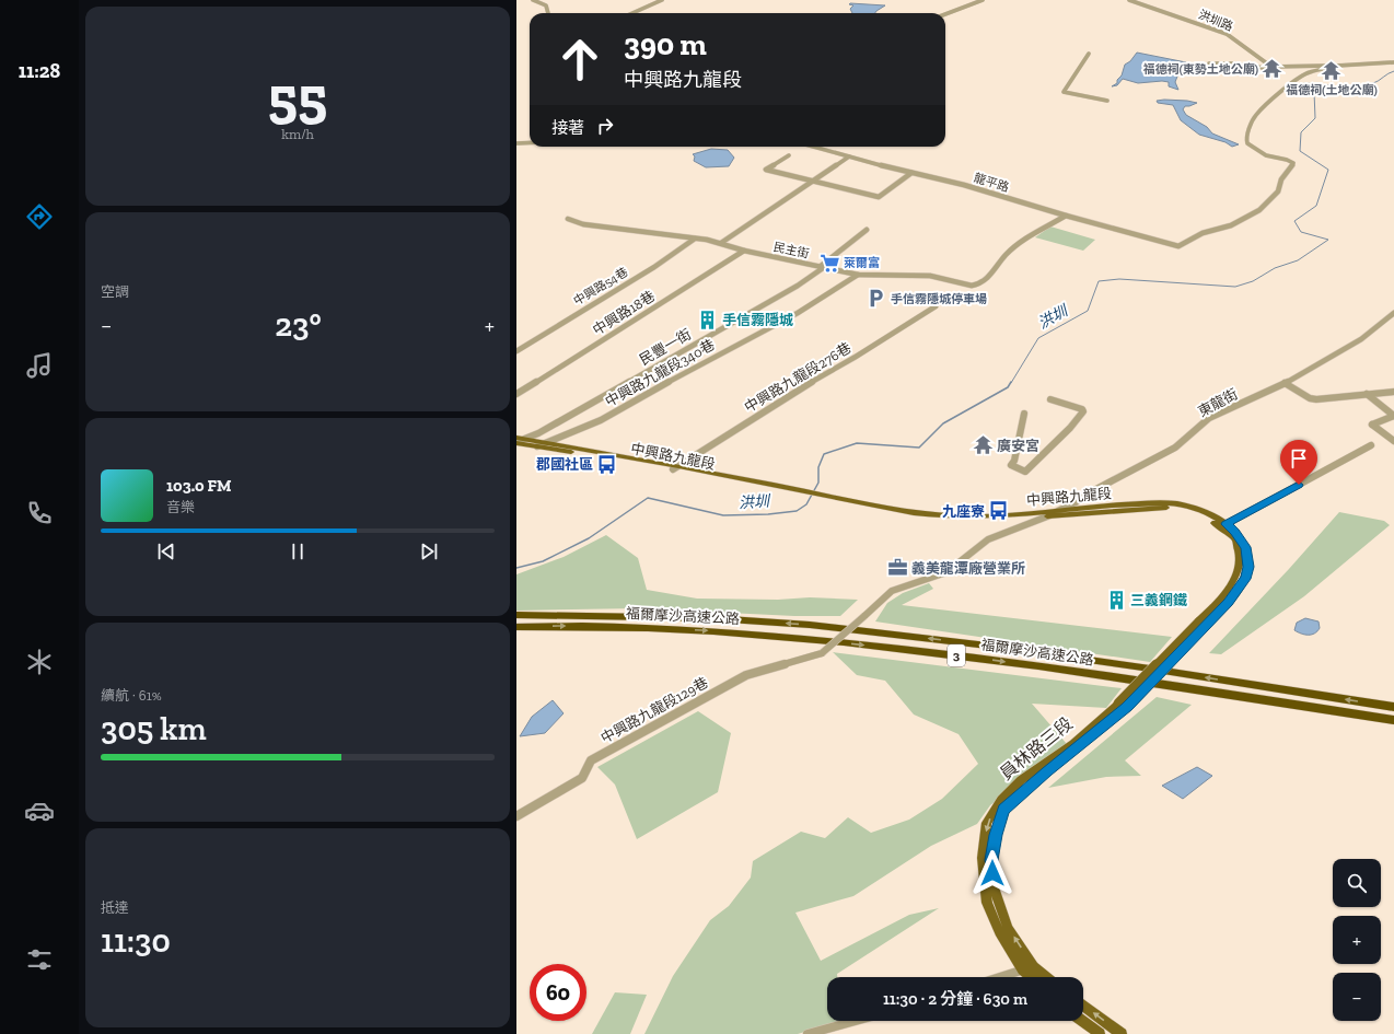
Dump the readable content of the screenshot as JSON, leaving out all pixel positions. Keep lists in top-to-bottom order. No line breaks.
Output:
{"streets":{"highway":["福爾摩沙高速公路","3"],"main road":["中興路九龍段","員林路三段"],"street":["洪圳路","龍平路","民主街","中興路54巷","中興路18巷","民豐一街","中興路九龍段340巷","中興路九龍段276巷","東龍街","中興路九龍段129巷"]},"crossings":[["龍平路","民主街"],["民主街","中興路54巷"],["民主街","中興路18巷"],["民主街","民豐一街"],["民主街","中興路九龍段340巷"],["民豐一街","中興路九龍段"],["中興路九龍段340巷","中興路九龍段"],["中興路九龍段276巷","中興路九龍段"],["東龍街","中興路九龍段"],["東龍街","中興路九龍段129巷"],["中興路九龍段","中興路九龍段129巷"],["中興路九龍段","員林路三段"]],"water":["洪圳"],"places":{"temple":["福德祠(東勢土地公廟)","福德祠(土地公廟)","廣安宮"],"supermarket":["萊爾富"],"parking":["手信霧隱城停車場"],"building":["手信霧隱城","三義鋼鐵"],"bus stop":["郡國社區","九座寮"],"office":["義美龍潭廠營業所"]},"page":{"tabs":"11:28","tile":[["55","km/h"],"空調",["續航 · 61%","305 km"],["抵達","11:30"]],"turn":["390 m","中興路九龍段"],"then":"接著","heat":["−","23°","+"],"song":["103.0 FM","音樂"],"map_buttons":["+","−"],"limit":"60","trip":"11:30 · 2 分鐘 · 630 m"}}
